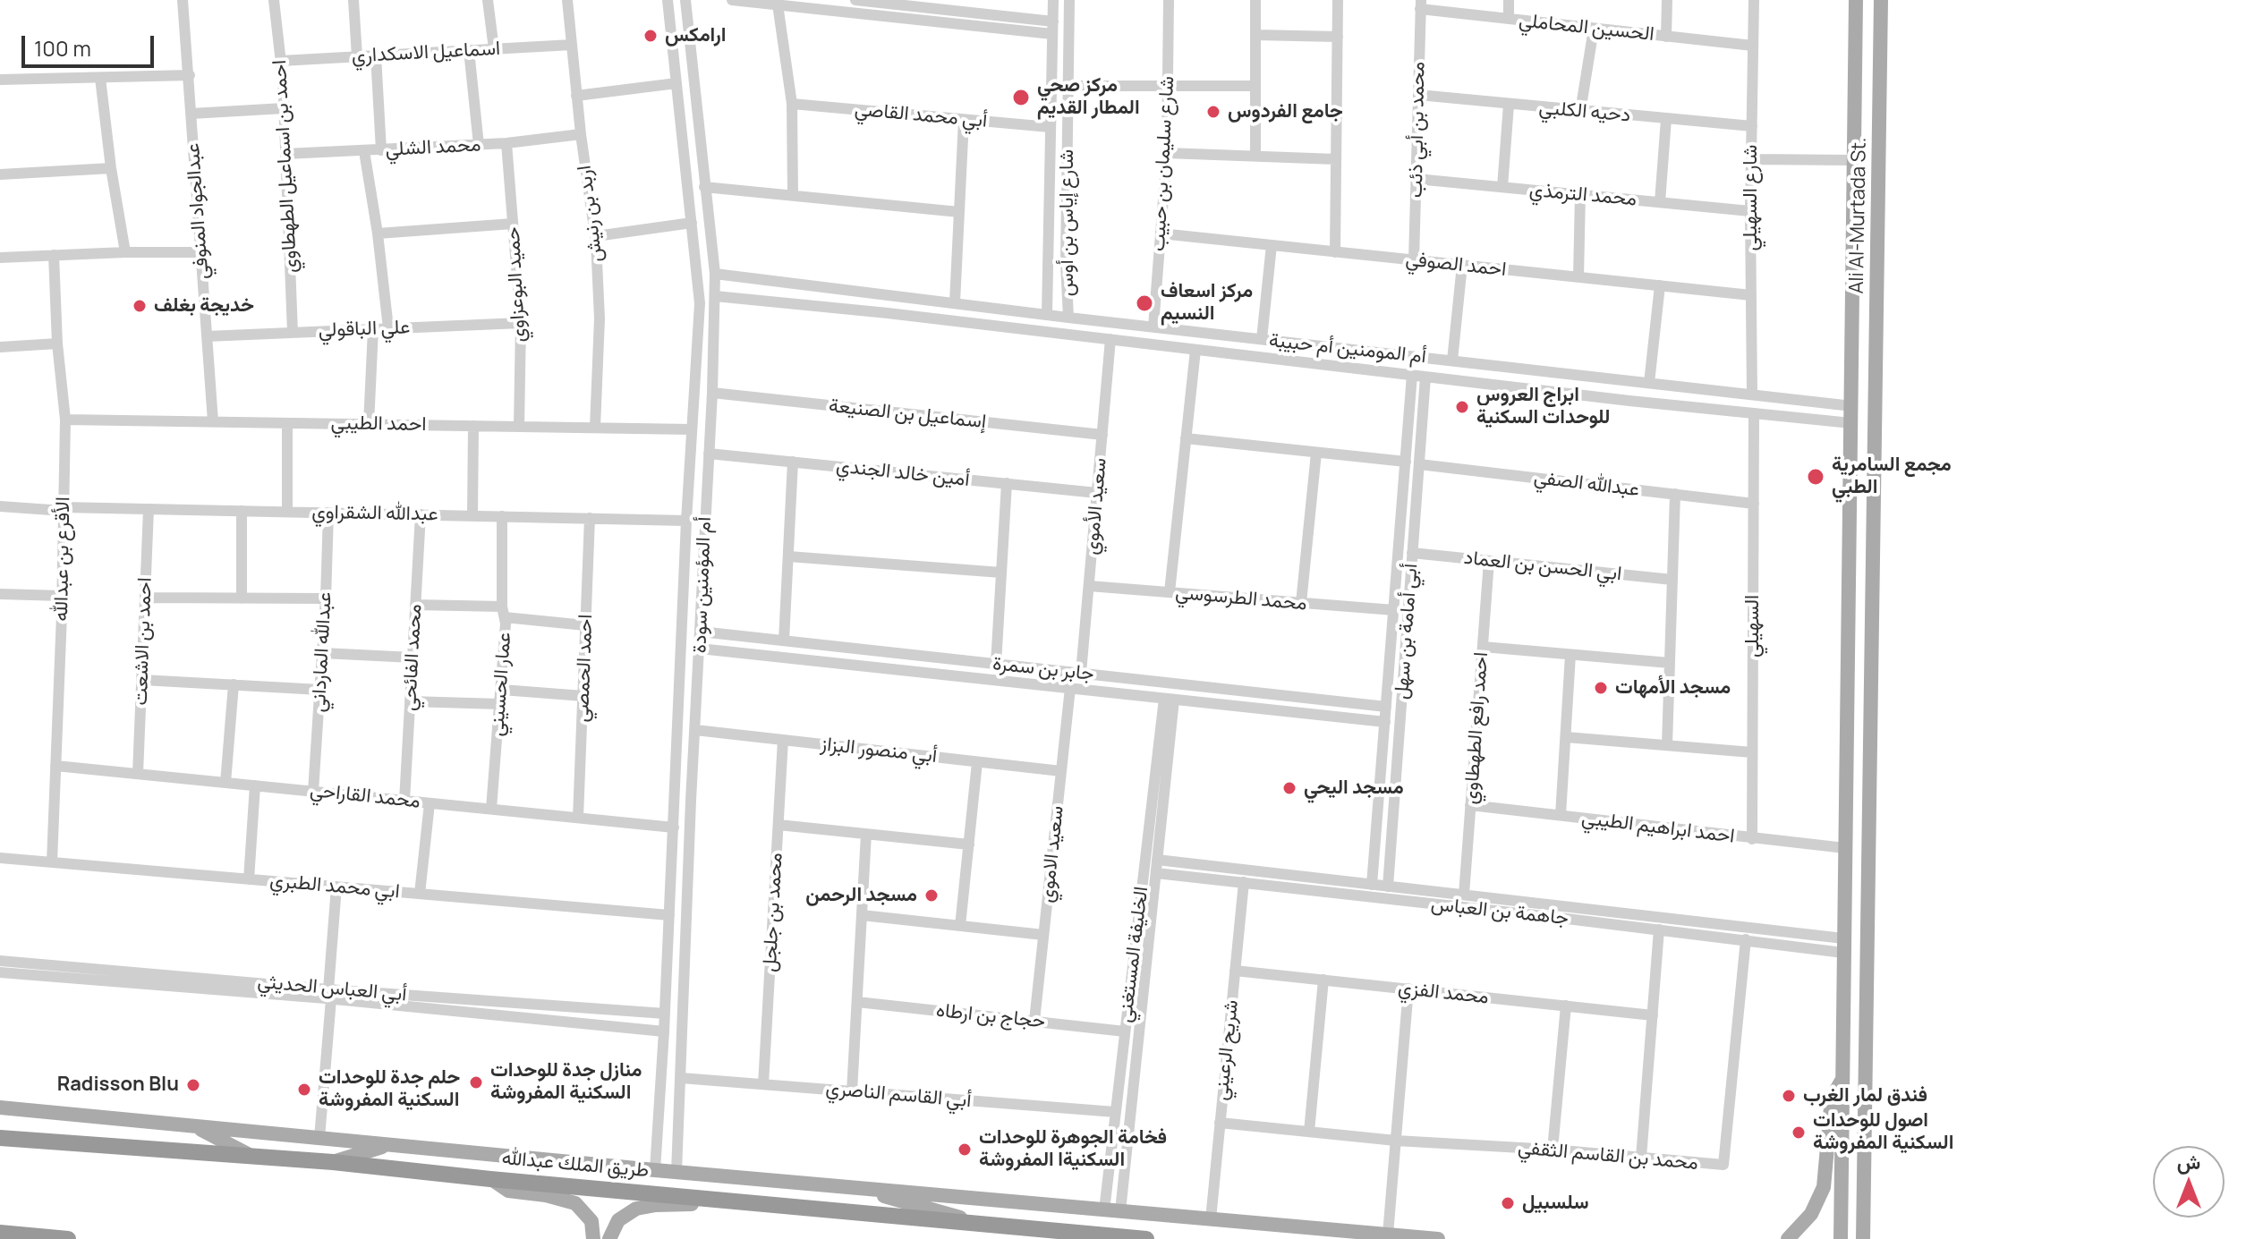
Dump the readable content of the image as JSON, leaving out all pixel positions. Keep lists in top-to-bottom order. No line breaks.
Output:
{"streets":{"highway":["طريق الملك عبدالله"],"main road":["Ali Al-Murtada St."],"street":["الحسين المحاملي","اسماعيل الاسكداري","دحيه الكلبي","أبي محمد القاصي","محمد بن أبي ذئب","محمد الشلي","شارع سليمان بن حبيب","احمد بن اسماعيل الطهطاوي","محمد الترمذي","شارع السهيلي","عبدالجواد المنوفي","اربد بن رنيش","شارع إياس بن أوس","احمد الصوفي","حميد البوعزاوي","علي الباقولي","أم المومنين أم حبيبة","إسماعيل بن الصنيعة","احمد الطيبي","أمين خالد الجندي","عبدالله الصفي","سعيد الأموي","عبدالله الشقراوي","الأقرع بن عبدالله","ابي الحسن بن العماد","أم المؤمنين سودة","محمد الطرسوسي","السهيلي","أبي أمامة بن سهل","احمد بن الاشعت","عبدالله المارداني","محمد الفائحي","احمد الحمصي","جابر بن سمرة","عمار الحسيني","احمد رافع الطهطاوي","أبي منصور البزاز","محمد القاراحي","احمد ابراهيم الطيبي","سعيد الاموي","ابي محمد الطبري","جاهمة بن العباس","محمد بن جلجل","الخليفة المستغني","أبي العباس الحديثي","محمد الفزي","حجاج بن ارطاه","شريح الرعيني","أبي القاسم الناصري","محمد بن القاسم الثقفي"]},"crossings":[["الحسين المحاملي","محمد بن أبي ذئب"],["الحسين المحاملي","شارع السهيلي"],["اسماعيل الاسكداري","احمد بن اسماعيل الطهطاوي"],["اسماعيل الاسكداري","اربد بن رنيش"],["دحيه الكلبي","محمد بن أبي ذئب"],["دحيه الكلبي","شارع السهيلي"],["أبي محمد القاصي","شارع إياس بن أوس"],["محمد بن أبي ذئب","محمد الترمذي"],["محمد بن أبي ذئب","احمد الصوفي"],["محمد الشلي","احمد بن اسماعيل الطهطاوي"],["محمد الشلي","اربد بن رنيش"],["محمد الشلي","حميد البوعزاوي"],["شارع سليمان بن حبيب","احمد الصوفي"],["شارع سليمان بن حبيب","أم المومنين أم حبيبة"],["احمد بن اسماعيل الطهطاوي","علي الباقولي"],["محمد الترمذي","شارع السهيلي"],["شارع السهيلي","احمد الصوفي"],["شارع السهيلي","أم المومنين أم حبيبة"],["عبدالجواد المنوفي","علي الباقولي"],["عبدالجواد المنوفي","احمد الطيبي"],["اربد بن رنيش","احمد الطيبي"],["Ali Al-Murtada St.","أم المومنين أم حبيبة"],["Ali Al-Murtada St.","احمد ابراهيم الطيبي"],["Ali Al-Murtada St.","جاهمة بن العباس"],["شارع إياس بن أوس","أم المومنين أم حبيبة"],["حميد البوعزاوي","علي الباقولي"],["حميد البوعزاوي","احمد الطيبي"],["أم المومنين أم حبيبة","سعيد الأموي"],["أم المومنين أم حبيبة","أم المؤمنين سودة"],["أم المومنين أم حبيبة","السهيلي"],["أم المومنين أم حبيبة","أبي أمامة بن سهل"],["إسماعيل بن الصنيعة","سعيد الأموي"],["إسماعيل بن الصنيعة","أم المؤمنين سودة"],["احمد الطيبي","الأقرع بن عبدالله"],["احمد الطيبي","أم المؤمنين سودة"],["أمين خالد الجندي","سعيد الأموي"],["أمين خالد الجندي","أم المؤمنين سودة"],["عبدالله الصفي","السهيلي"],["عبدالله الصفي","أبي أمامة بن سهل"],["سعيد الأموي","محمد الطرسوسي"],["سعيد الأموي","جابر بن سمرة"],["عبدالله الشقراوي","الأقرع بن عبدالله"],["عبدالله الشقراوي","أم المؤمنين سودة"],["عبدالله الشقراوي","احمد بن الاشعت"],["عبدالله الشقراوي","عبدالله المارداني"],["عبدالله الشقراوي","محمد الفائحي"],["عبدالله الشقراوي","احمد الحمصي"],["عبدالله الشقراوي","عمار الحسيني"],["الأقرع بن عبدالله","محمد القاراحي"],["الأقرع بن عبدالله","ابي محمد الطبري"],["ابي الحسن بن العماد","أبي أمامة بن سهل"],["ابي الحسن بن العماد","احمد رافع الطهطاوي"],["أم المؤمنين سودة","جابر بن سمرة"],["أم المؤمنين سودة","أبي منصور البزاز"],["أم المؤمنين سودة","محمد القاراحي"],["أم المؤمنين سودة","ابي محمد الطبري"],["أم المؤمنين سودة","أبي العباس الحديثي"],["أم المؤمنين سودة","أبي القاسم الناصري"],["محمد الطرسوسي","أبي أمامة بن سهل"],["السهيلي","احمد ابراهيم الطيبي"],["أبي أمامة بن سهل","جابر بن سمرة"],["أبي أمامة بن سهل","جاهمة بن العباس"],["احمد بن الاشعت","محمد القاراحي"],["عبدالله المارداني","محمد القاراحي"],["محمد الفائحي","محمد القاراحي"],["احمد الحمصي","محمد القاراحي"],["جابر بن سمرة","سعيد الاموي"],["جابر بن سمرة","الخليفة المستغني"],["عمار الحسيني","محمد القاراحي"],["احمد رافع الطهطاوي","احمد ابراهيم الطيبي"],["احمد رافع الطهطاوي","جاهمة بن العباس"],["أبي منصور البزاز","سعيد الاموي"],["أبي منصور البزاز","محمد بن جلجل"],["سعيد الاموي","حجاج بن ارطاه"],["جاهمة بن العباس","الخليفة المستغني"],["جاهمة بن العباس","شريح الرعيني"],["جاهمة بن العباس","محمد بن القاسم الثقفي"],["محمد بن جلجل","أبي القاسم الناصري"],["الخليفة المستغني","حجاج بن ارطاه"],["الخليفة المستغني","أبي القاسم الناصري"],["محمد الفزي","شريح الرعيني"],["شريح الرعيني","محمد بن القاسم الثقفي"]],"places":["ارامكس","مركز صحي المطار القديم","جامع الفردوس","مركز اسعاف النسيم","خديجة بغلف","ابراج العروس للوحدات السكنية","مجمع السامرية الطبي","مسجد الأمهات","مسجد اليحي","مسجد الرحمن","منازل جدة للوحدات السكنية المفروشة","Radisson Blu","حلم جدة للوحدات السكنية المفروشة","فندق لمار الغرب","اصول للوحدات السكنية المفروشة","فخامة الجوهرة للوحدات السكنيةا المفروشة","سلسبيل"],"scale_bar":"100 m","north":"top"}
